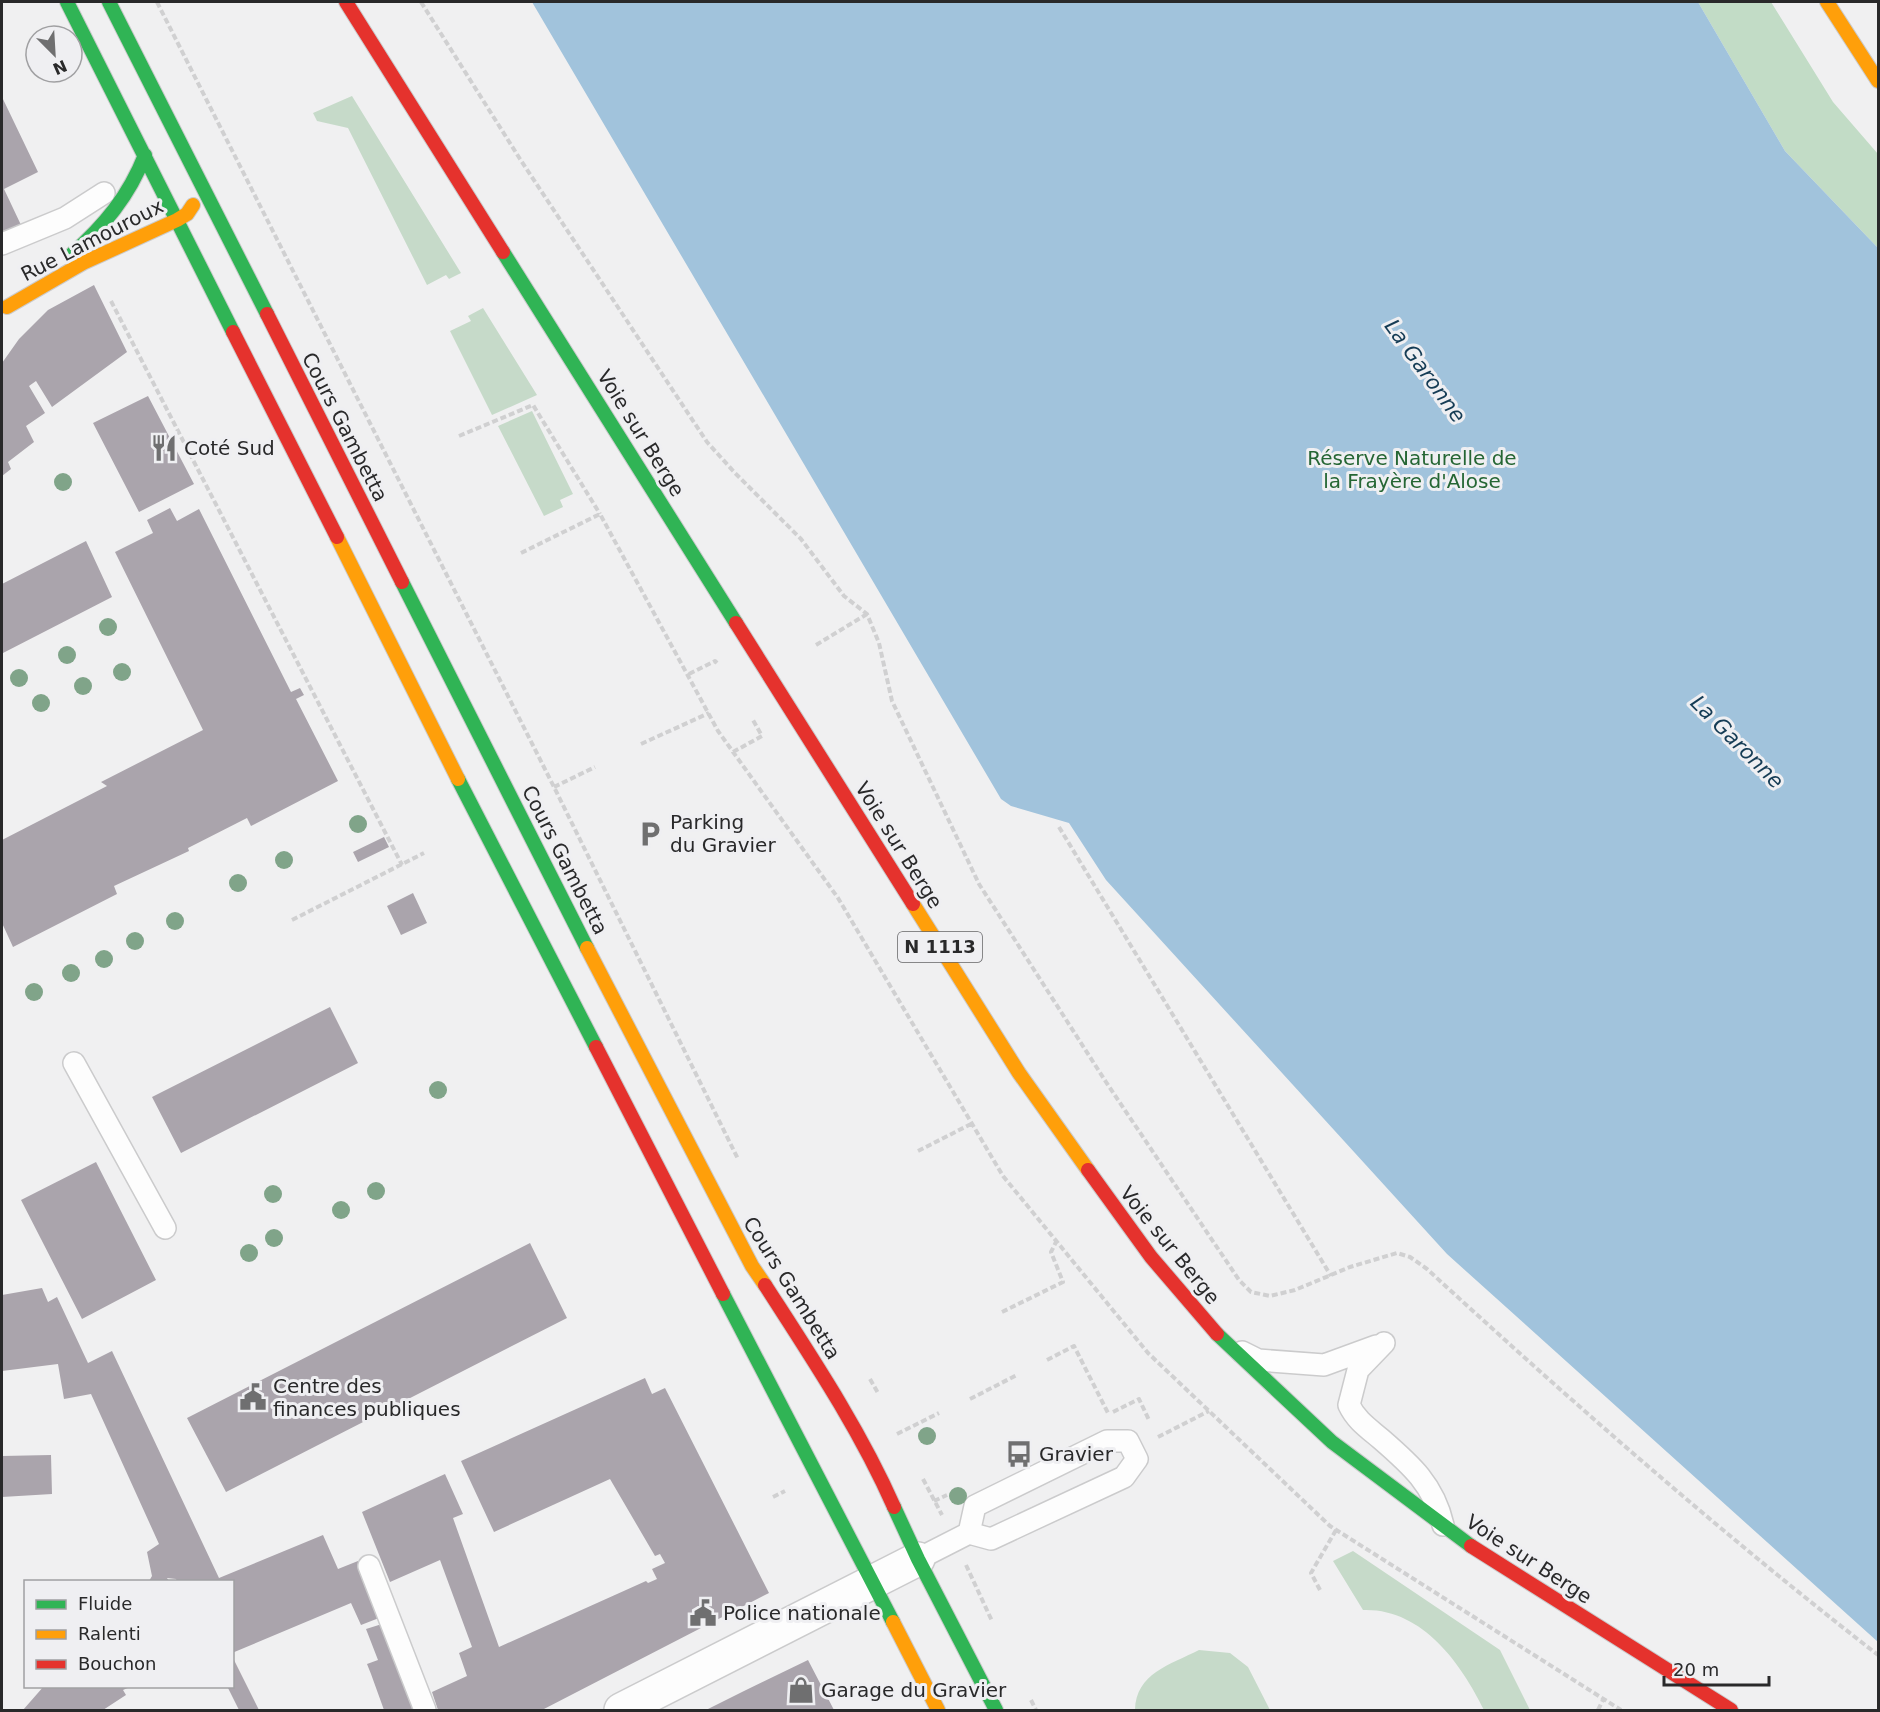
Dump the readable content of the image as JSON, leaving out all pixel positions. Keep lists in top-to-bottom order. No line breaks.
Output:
{"streets":{"main road":["Rue Lamouroux","Cours Gambetta","Voie sur Berge","N 1113"]},"crossings":[["Rue Lamouroux","Cours Gambetta"]],"water":["La Garonne"],"parks":["Réserve Naturelle de la Frayère d'Alose"],"places":{"restaurant":["Coté Sud"],"parking":["Parking du Gravier"],"public building":["Centre des finances publiques","Police nationale"],"bus stop":["Gravier"],"shop":["Garage du Gravier"]},"legend":["Fluide","Ralenti","Bouchon"],"scale_bar":"20 m","north":"bottom right"}
